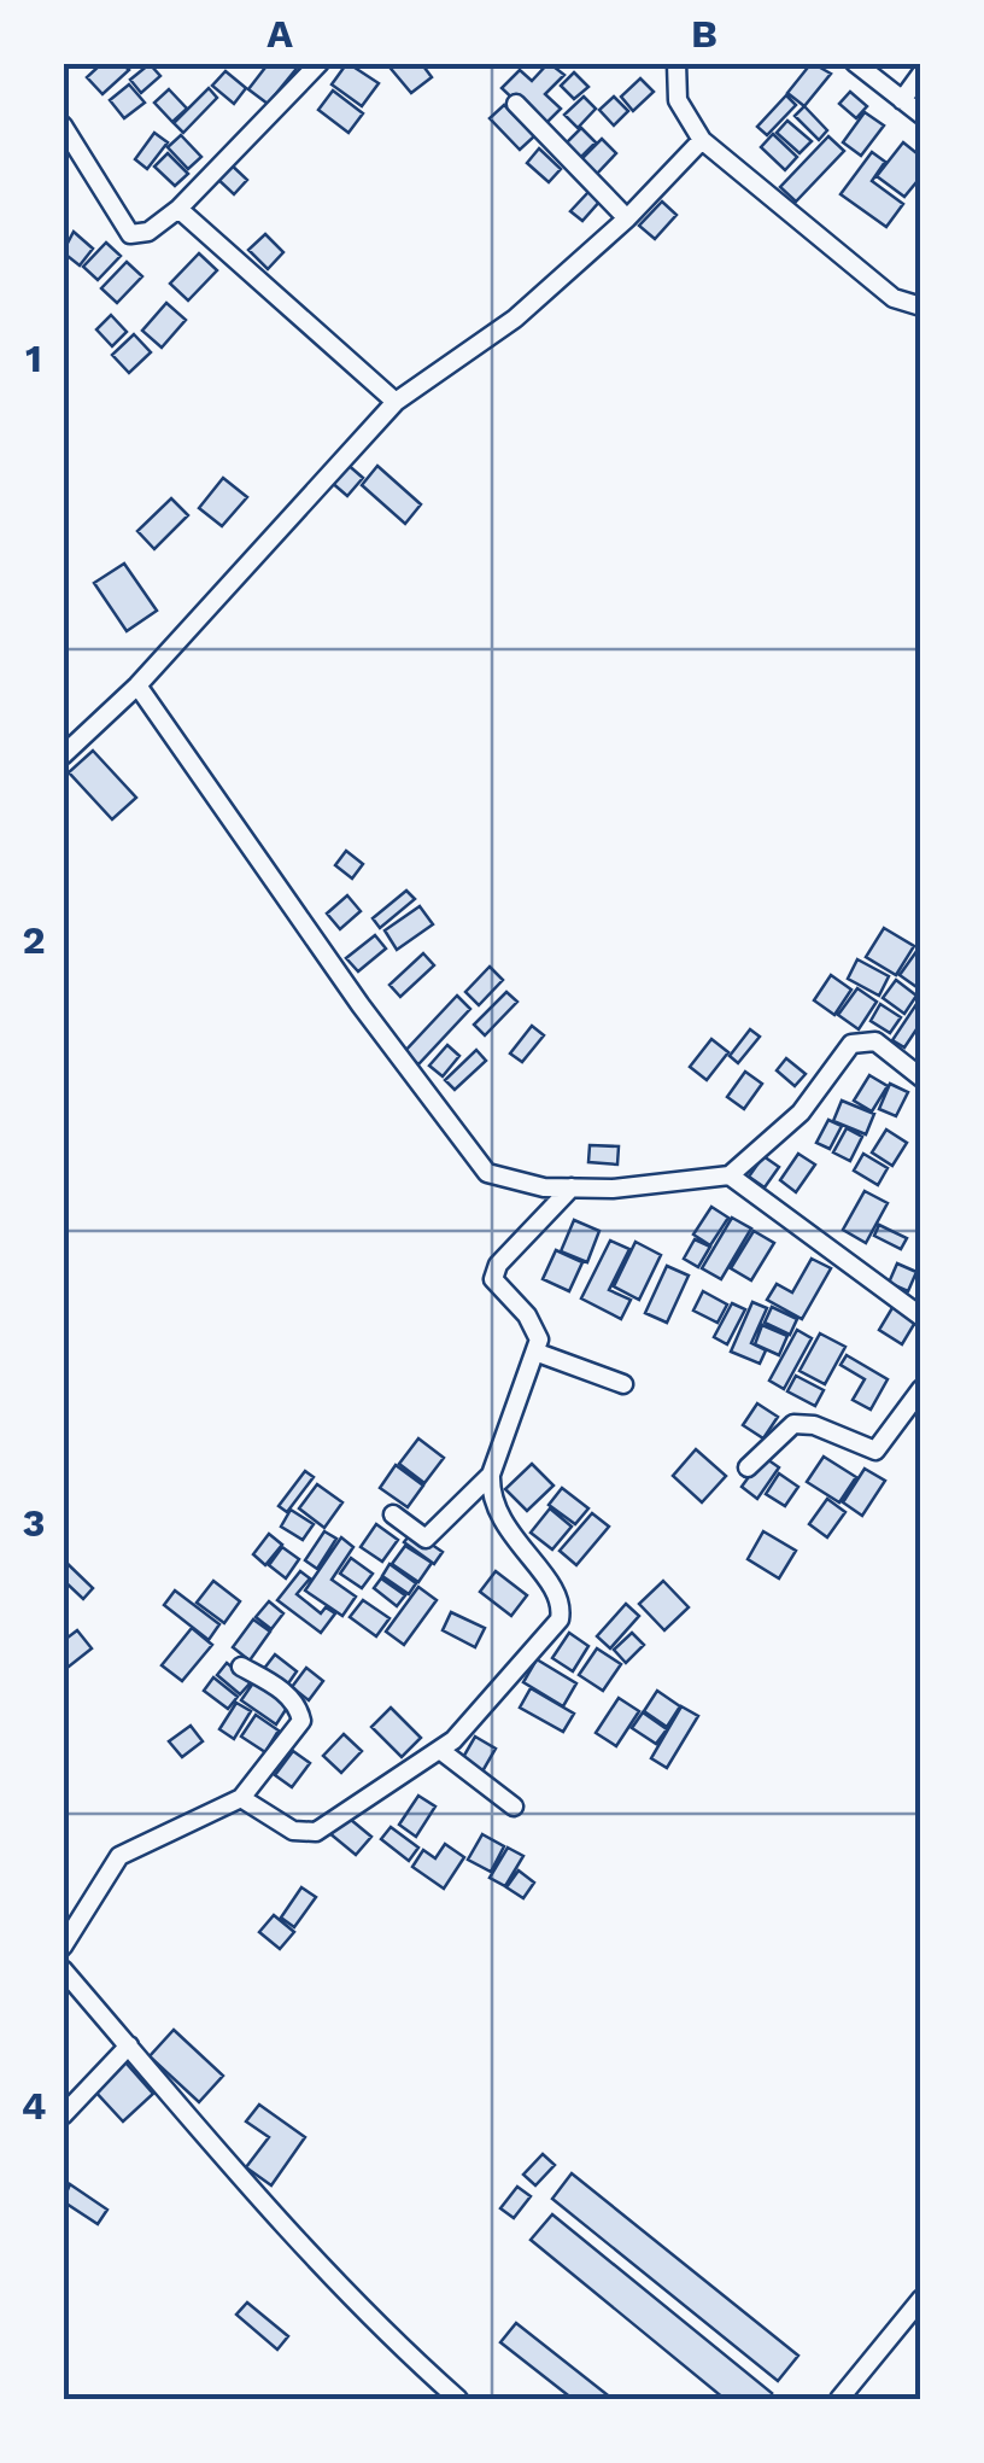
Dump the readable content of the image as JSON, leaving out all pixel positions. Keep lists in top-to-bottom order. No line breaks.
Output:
{"grid":{"columns":["A","B"],"rows":["1","2","3","4"]}}
